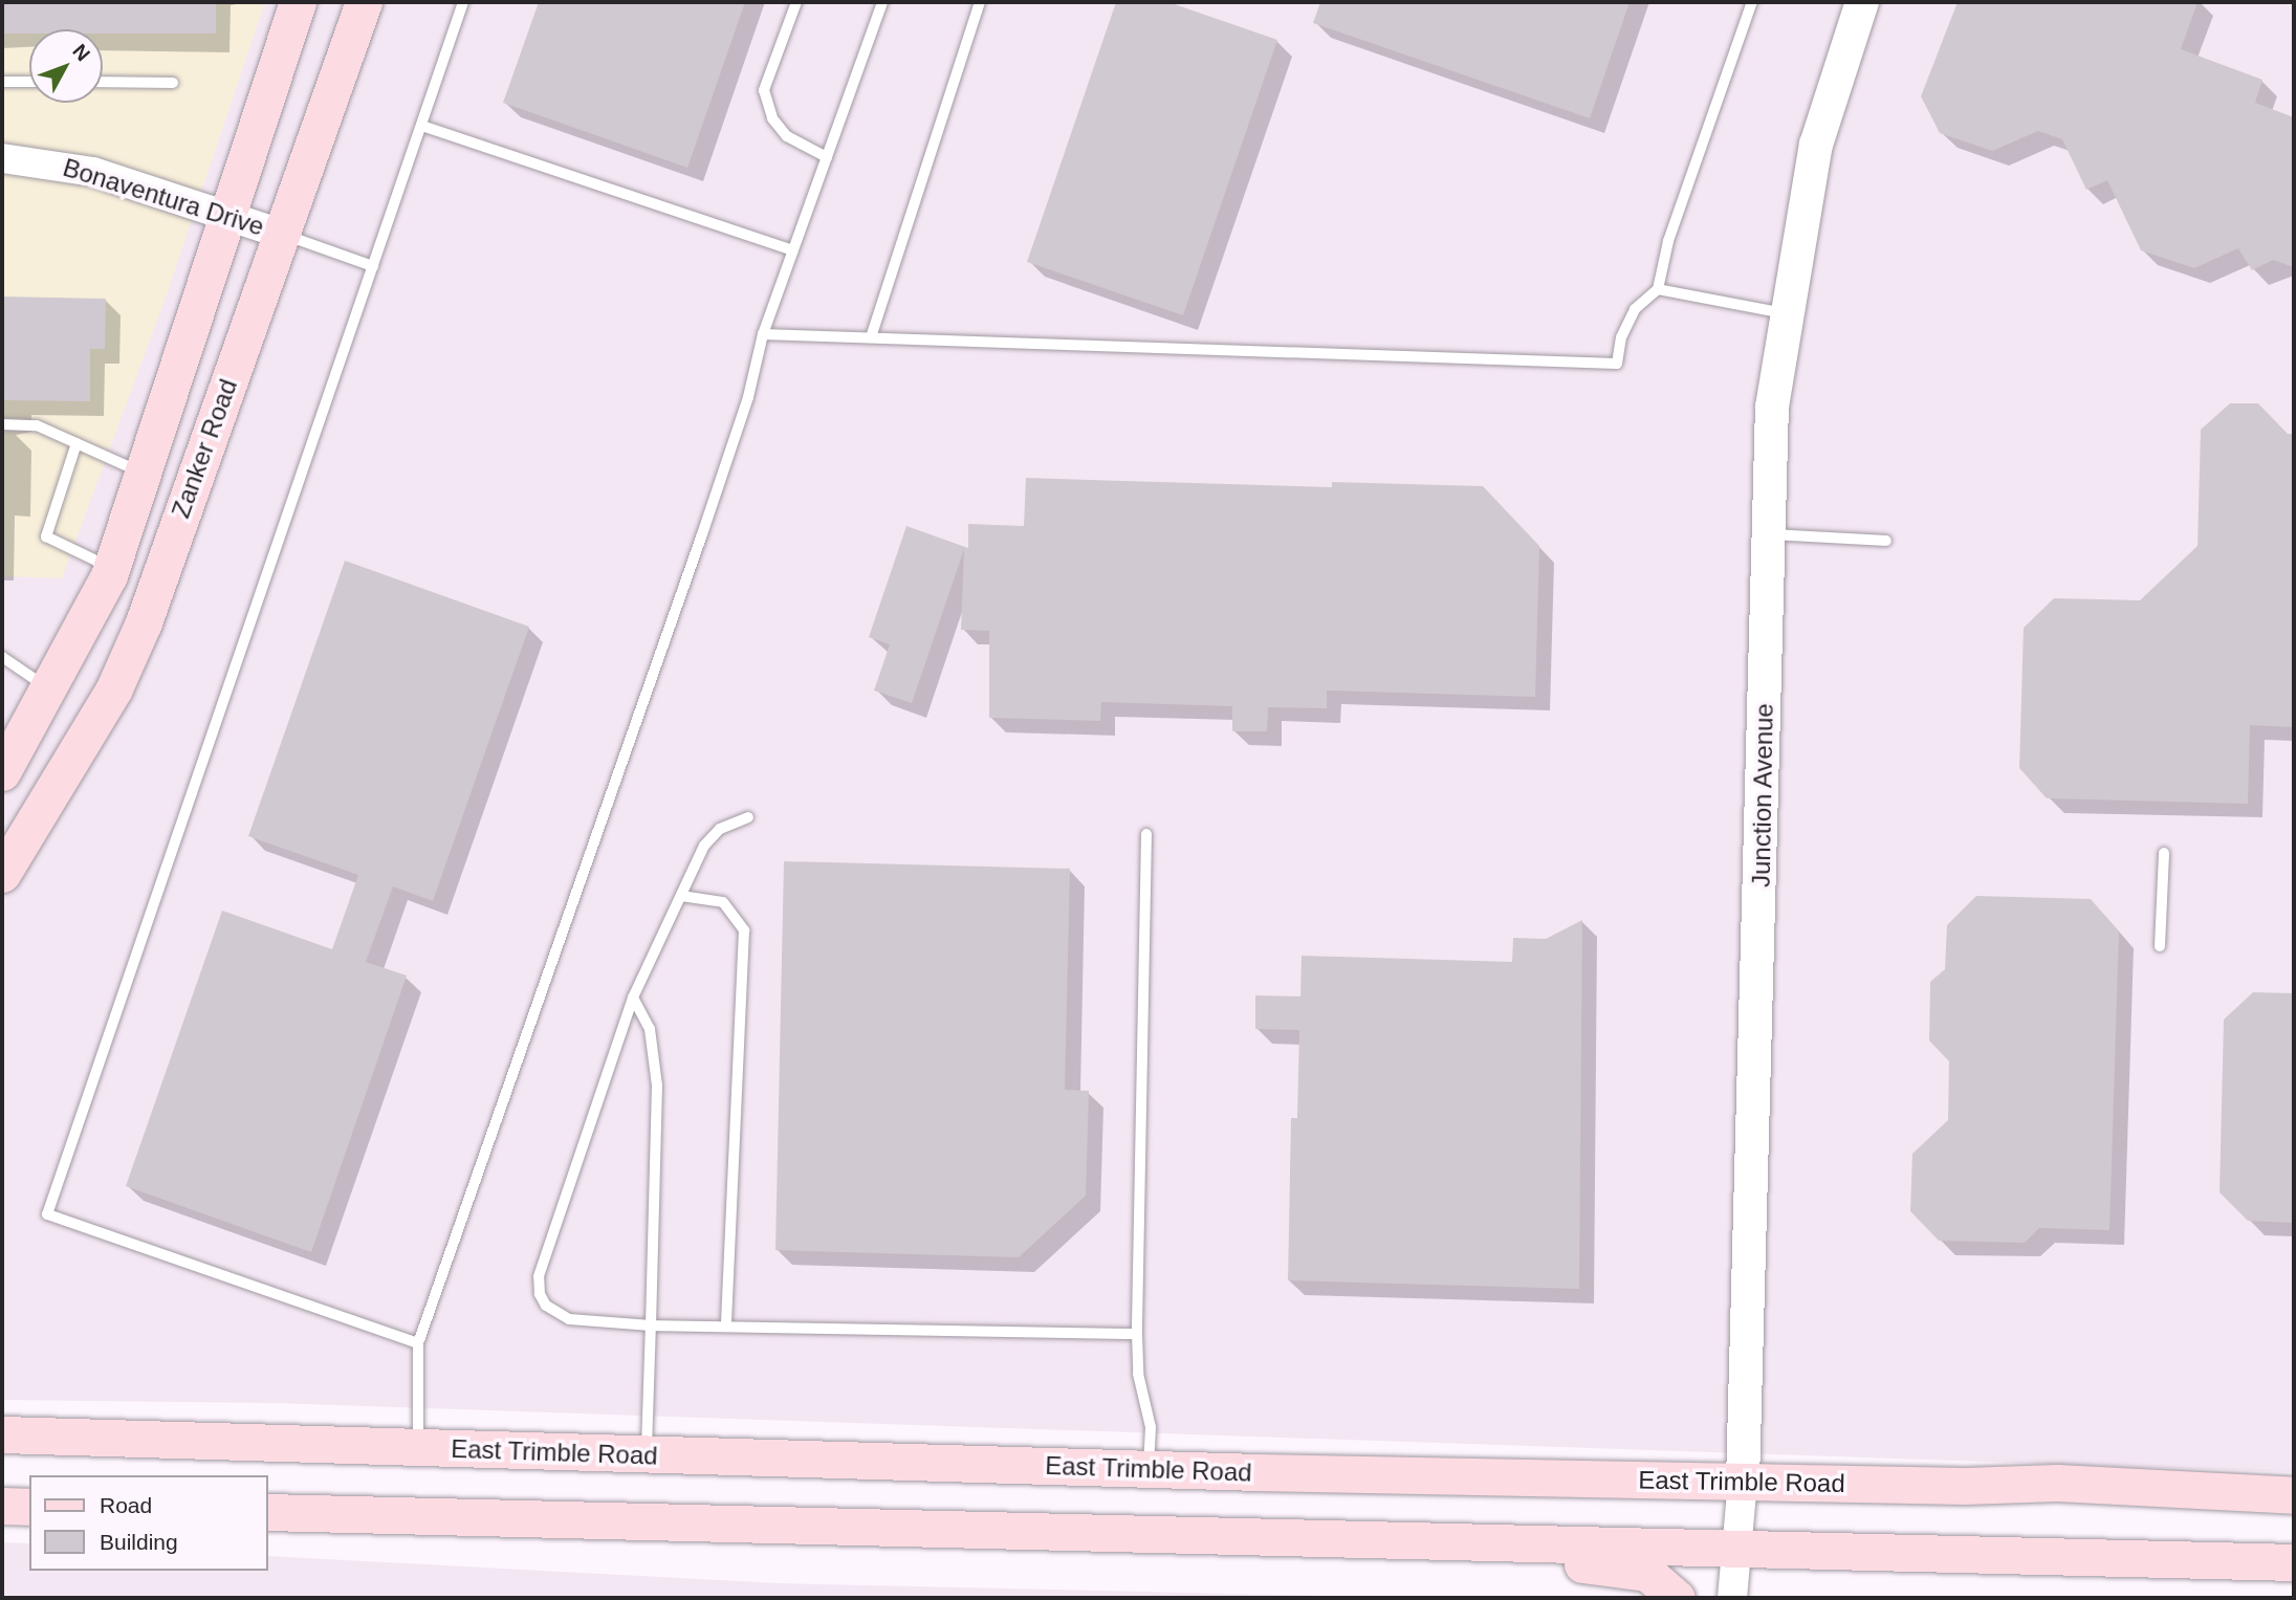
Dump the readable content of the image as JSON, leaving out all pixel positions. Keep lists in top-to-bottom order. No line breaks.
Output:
{"streets":{"main road":["Zanker Road","Junction Avenue","East Trimble Road"],"street":["Bonaventura Drive"]},"crossings":[["Bonaventura Drive","Zanker Road"],["Junction Avenue","East Trimble Road"]],"legend":["Road","Building"],"north":"top right"}
